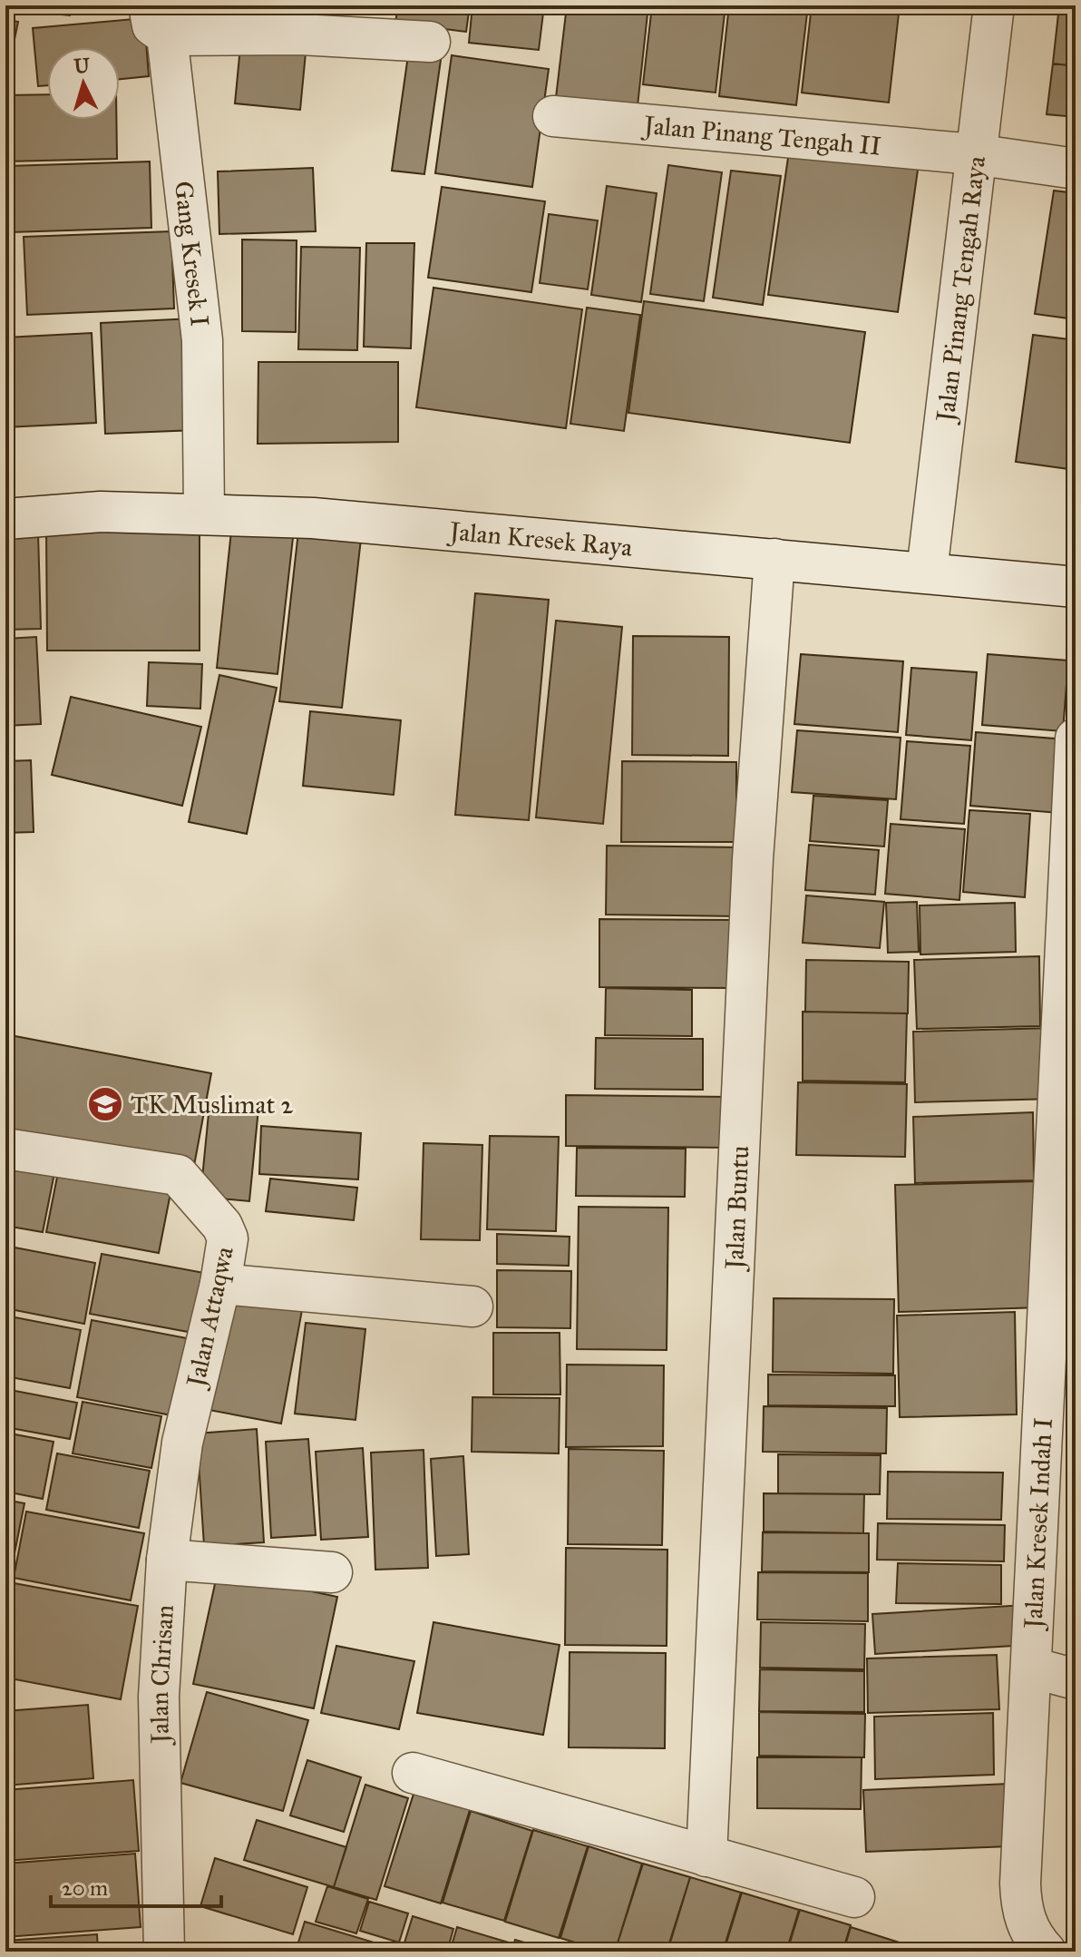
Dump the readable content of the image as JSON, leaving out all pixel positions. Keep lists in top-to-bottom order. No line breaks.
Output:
{"streets":{"street":["Jalan Pinang Tengah II","Gang Kresek I","Jalan Pinang Tengah Raya","Jalan Kresek Raya","Jalan Buntu","Jalan Attaqwa","Jalan Kresek Indah I","Jalan Chrisan"]},"crossings":[["Jalan Pinang Tengah II","Jalan Pinang Tengah Raya"],["Gang Kresek I","Jalan Kresek Raya"],["Jalan Pinang Tengah Raya","Jalan Kresek Raya"],["Jalan Kresek Raya","Jalan Buntu"],["Jalan Attaqwa","Jalan Chrisan"]],"places":{"school or university":["TK Muslimat 2"]},"scale_bar":"20 m","north":"top"}
